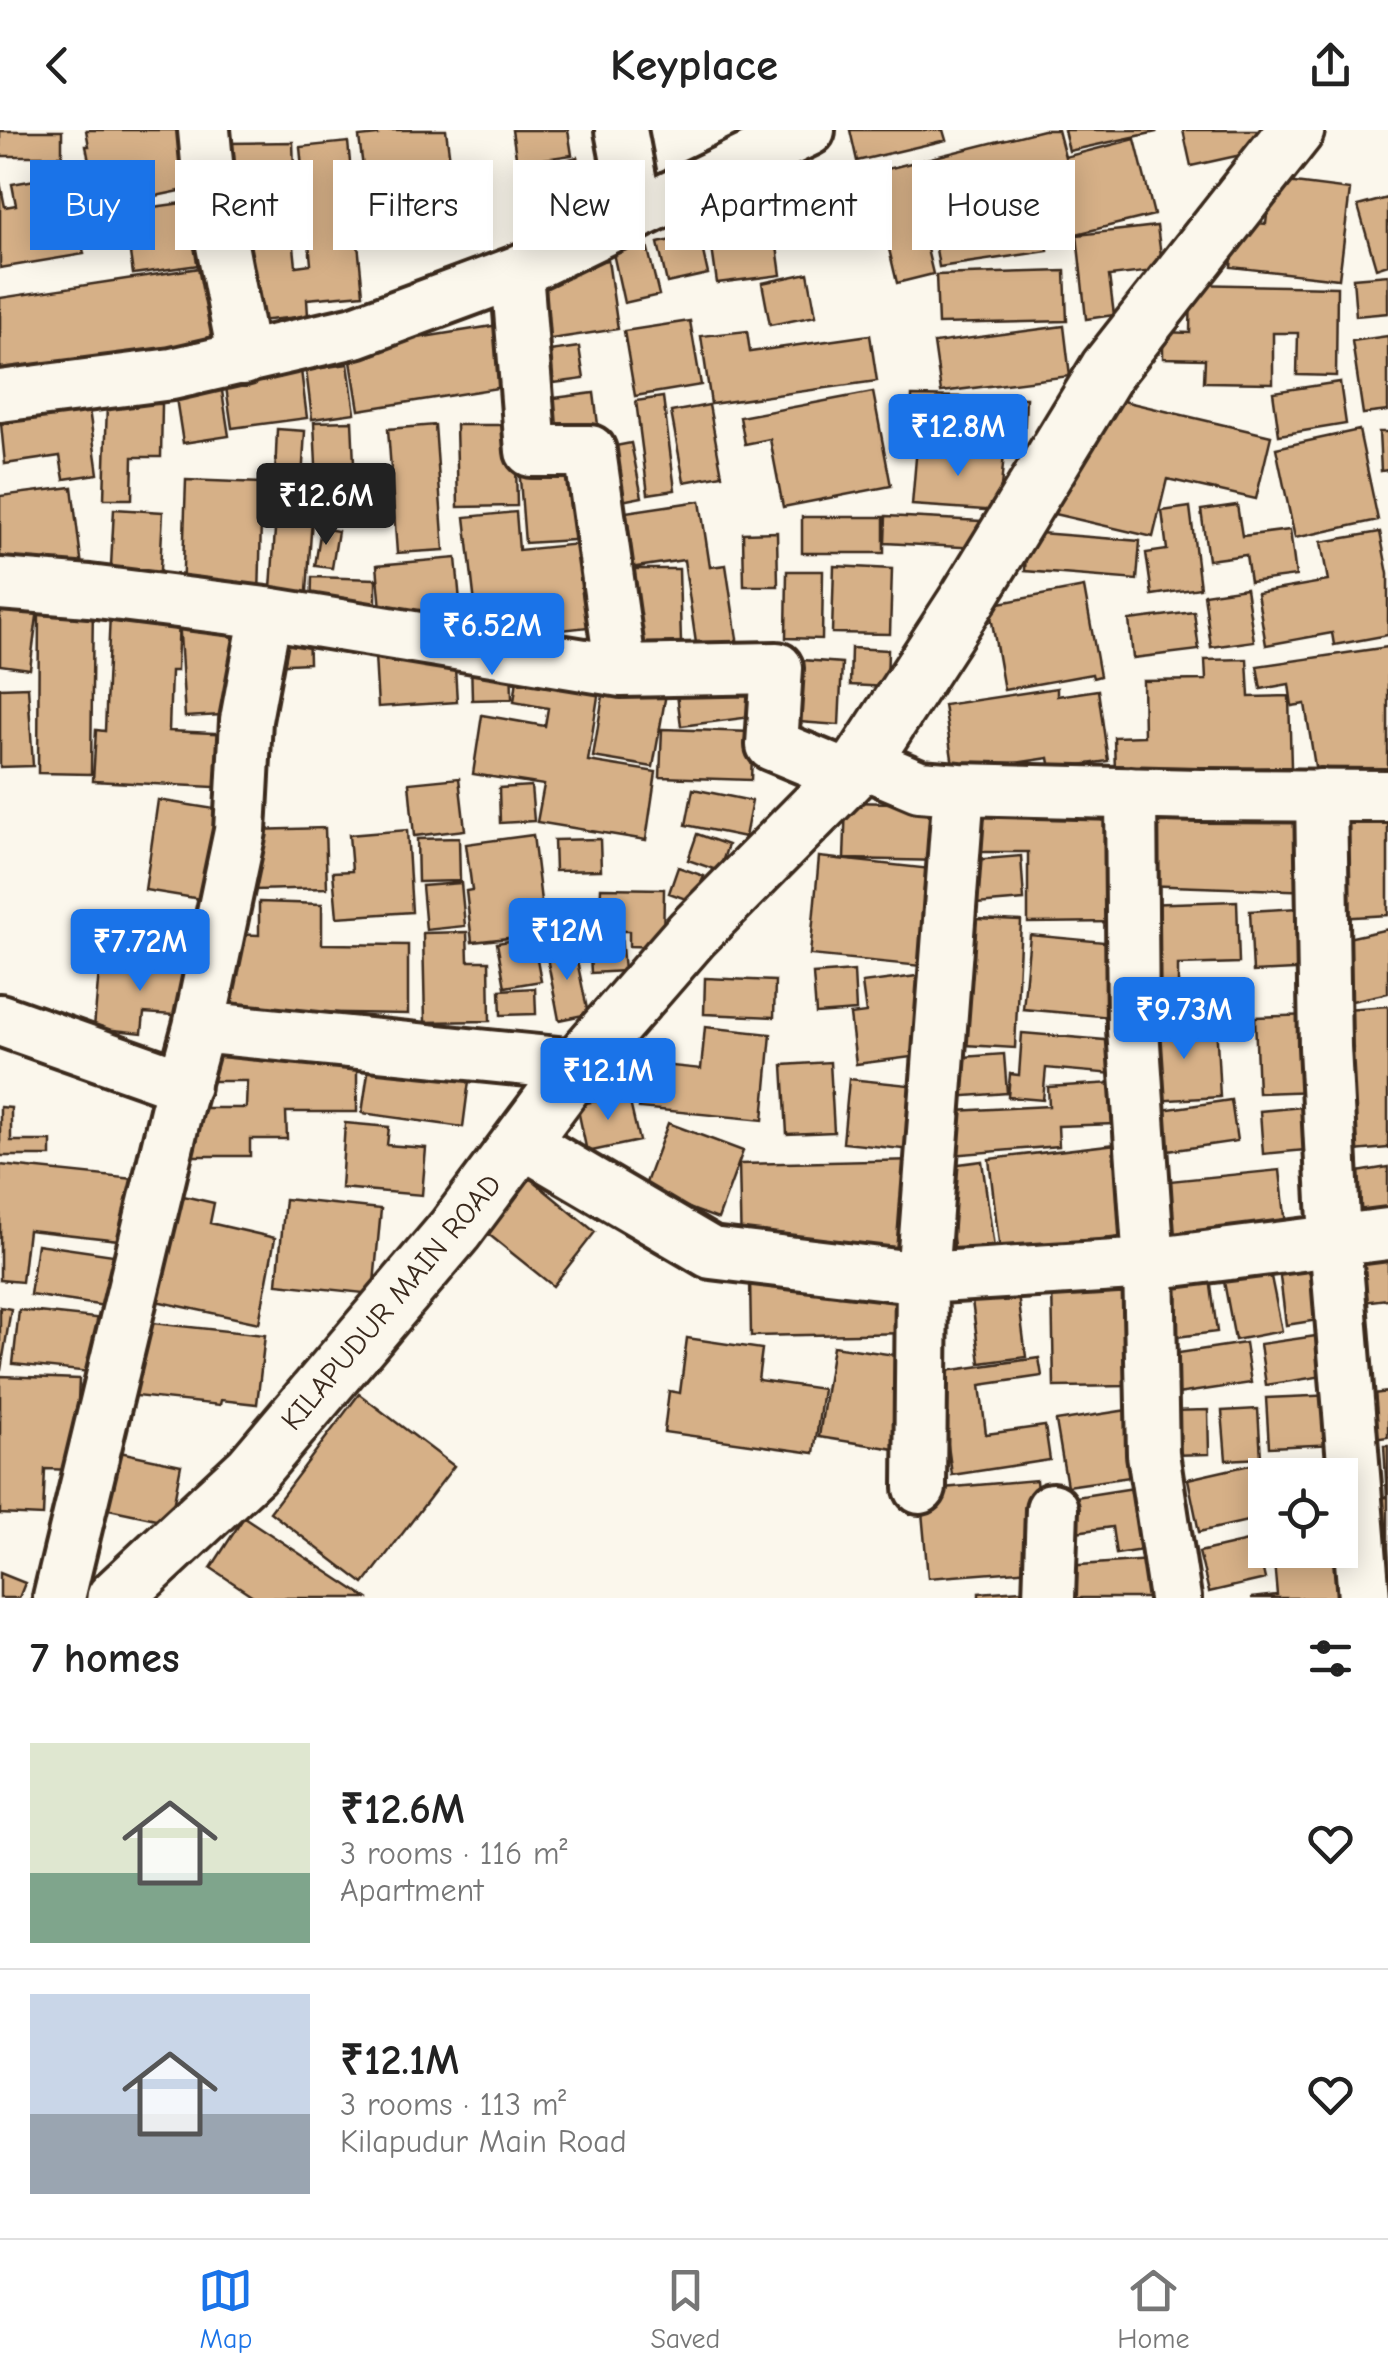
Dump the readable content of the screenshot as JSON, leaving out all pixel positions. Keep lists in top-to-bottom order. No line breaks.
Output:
{"streets":{"street":["KILAPUDUR MAIN ROAD"]},"page":{"header":"Keyplace","chip":["Buy","Rent","Filters","New","Apartment","House"],"price":["₹12.8M","₹12.6M","₹6.52M","₹12M","₹7.72M","₹9.73M","₹12.1M"],"heading":"7 homes","list":[{"name":"₹12.6M","note":"3 rooms · 116 m² · Apartment"},{"name":"₹12.1M","note":"3 rooms · 113 m² · Kilapudur Main Road"}],"tabs":["Map","Saved","Home"]}}
